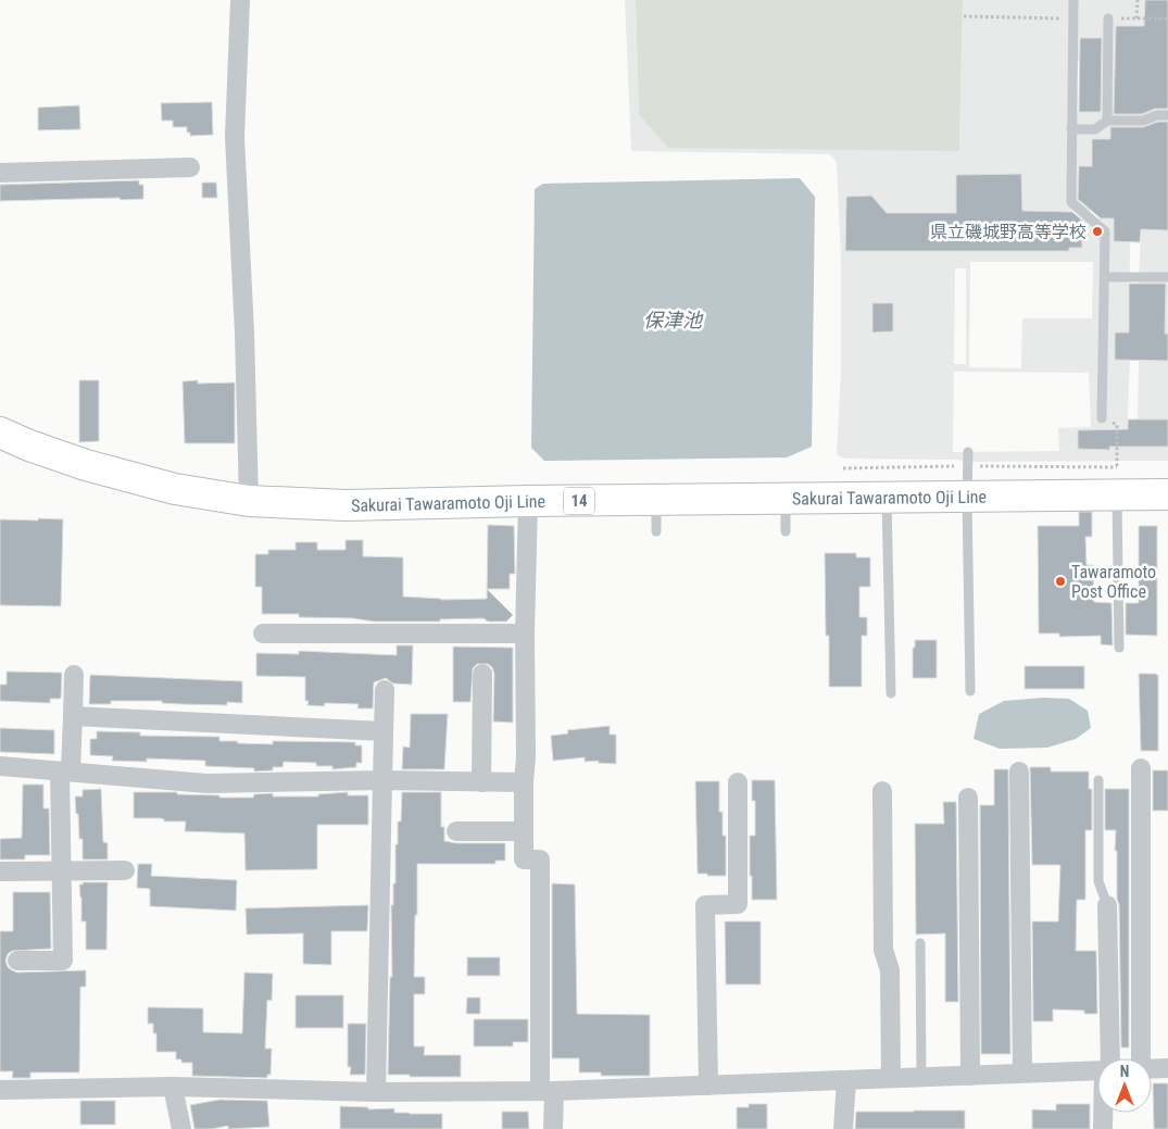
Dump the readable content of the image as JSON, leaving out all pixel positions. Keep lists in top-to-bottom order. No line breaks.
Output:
{"streets":{"main road":["Sakurai Tawaramoto Oji Line","14"]},"water":["保津池"],"places":["県立磯城野高等学校","Tawaramoto Post Office"],"north":"top"}
